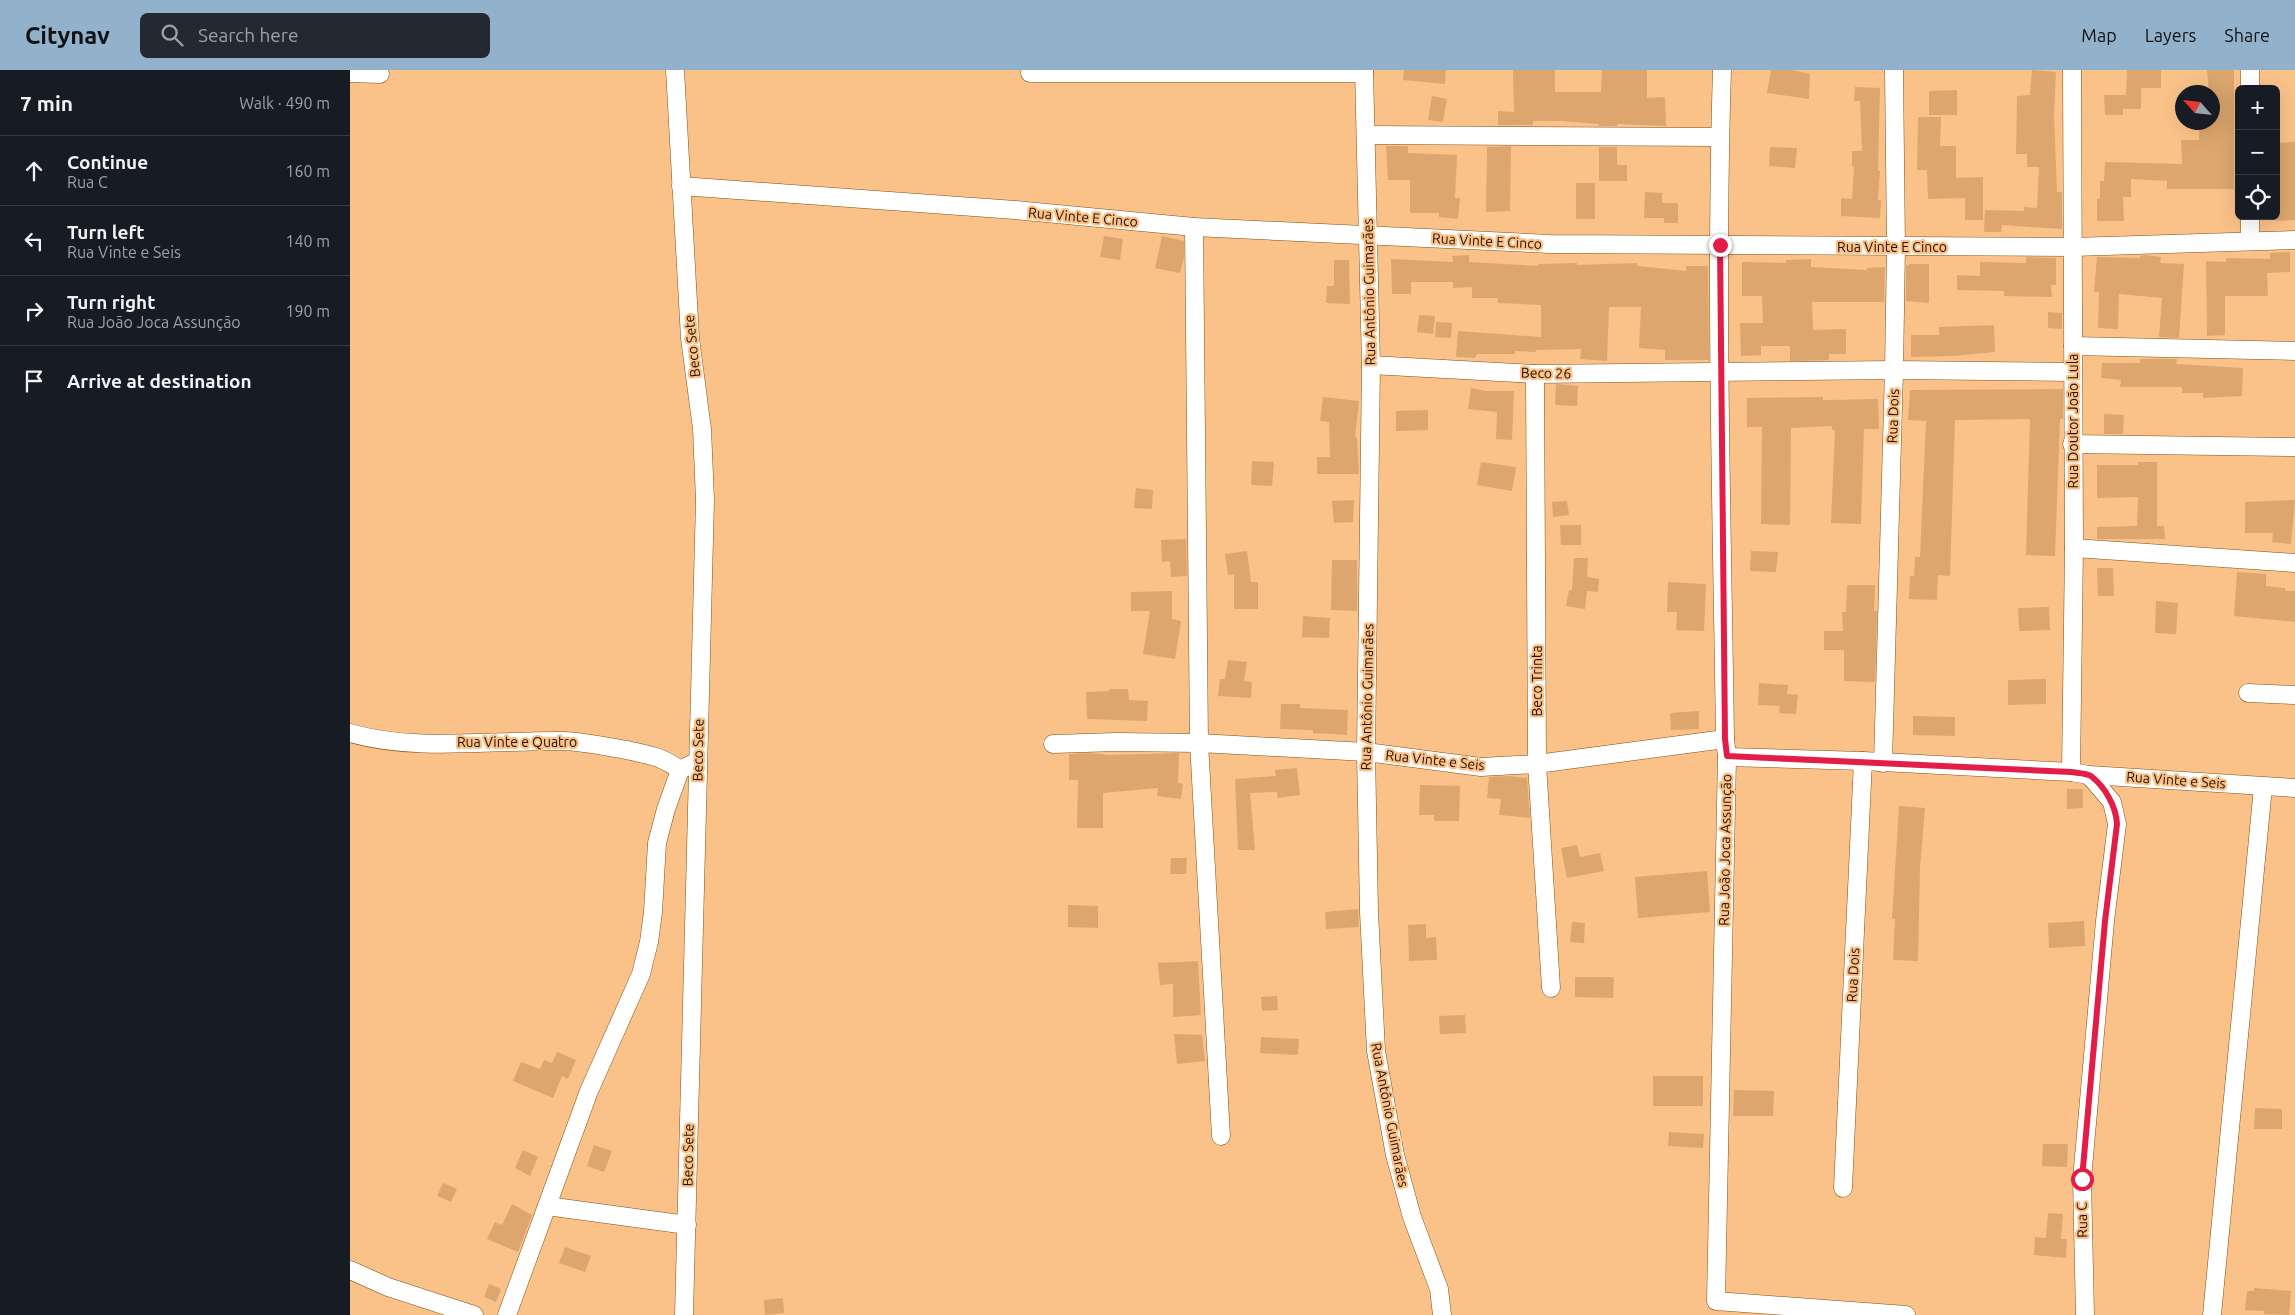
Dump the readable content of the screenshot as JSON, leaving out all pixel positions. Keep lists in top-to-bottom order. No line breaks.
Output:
{"streets":{"street":["Rua Vinte E Cinco","Rua Antônio Guimarães","Beco Sete","Beco 26","Rua Dois","Rua Doutor João Lula","Beco Trinta","Rua Vinte e Quatro","Rua Vinte e Seis","Rua João Joca Assunção","Rua C"]},"crossings":[["Rua Vinte E Cinco","Rua Antônio Guimarães"],["Rua Vinte E Cinco","Beco Sete"],["Rua Vinte E Cinco","Rua Dois"],["Rua Vinte E Cinco","Rua Doutor João Lula"],["Rua Vinte E Cinco","Rua João Joca Assunção"],["Rua Antônio Guimarães","Beco 26"],["Rua Antônio Guimarães","Rua Vinte e Seis"],["Beco 26","Rua Dois"],["Beco 26","Rua Doutor João Lula"],["Beco 26","Beco Trinta"],["Beco 26","Rua João Joca Assunção"],["Rua Dois","Rua Vinte e Seis"],["Rua Doutor João Lula","Rua Vinte e Seis"],["Beco Trinta","Rua Vinte e Seis"],["Rua Vinte e Seis","Rua João Joca Assunção"],["Rua Vinte e Seis","Rua C"]],"north":"top left","page":{"header":"Citynav","search":"Search here","nav":["Map","Layers","Share"],"heading":["7 min","Walk · 490 m"],"map_buttons":["+","−"],"list":[["Continue","Rua C","160 m"],["Turn left","Rua Vinte e Seis","140 m"],["Turn right","Rua João Joca Assunção","190 m"],"Arrive at destination"]}}
